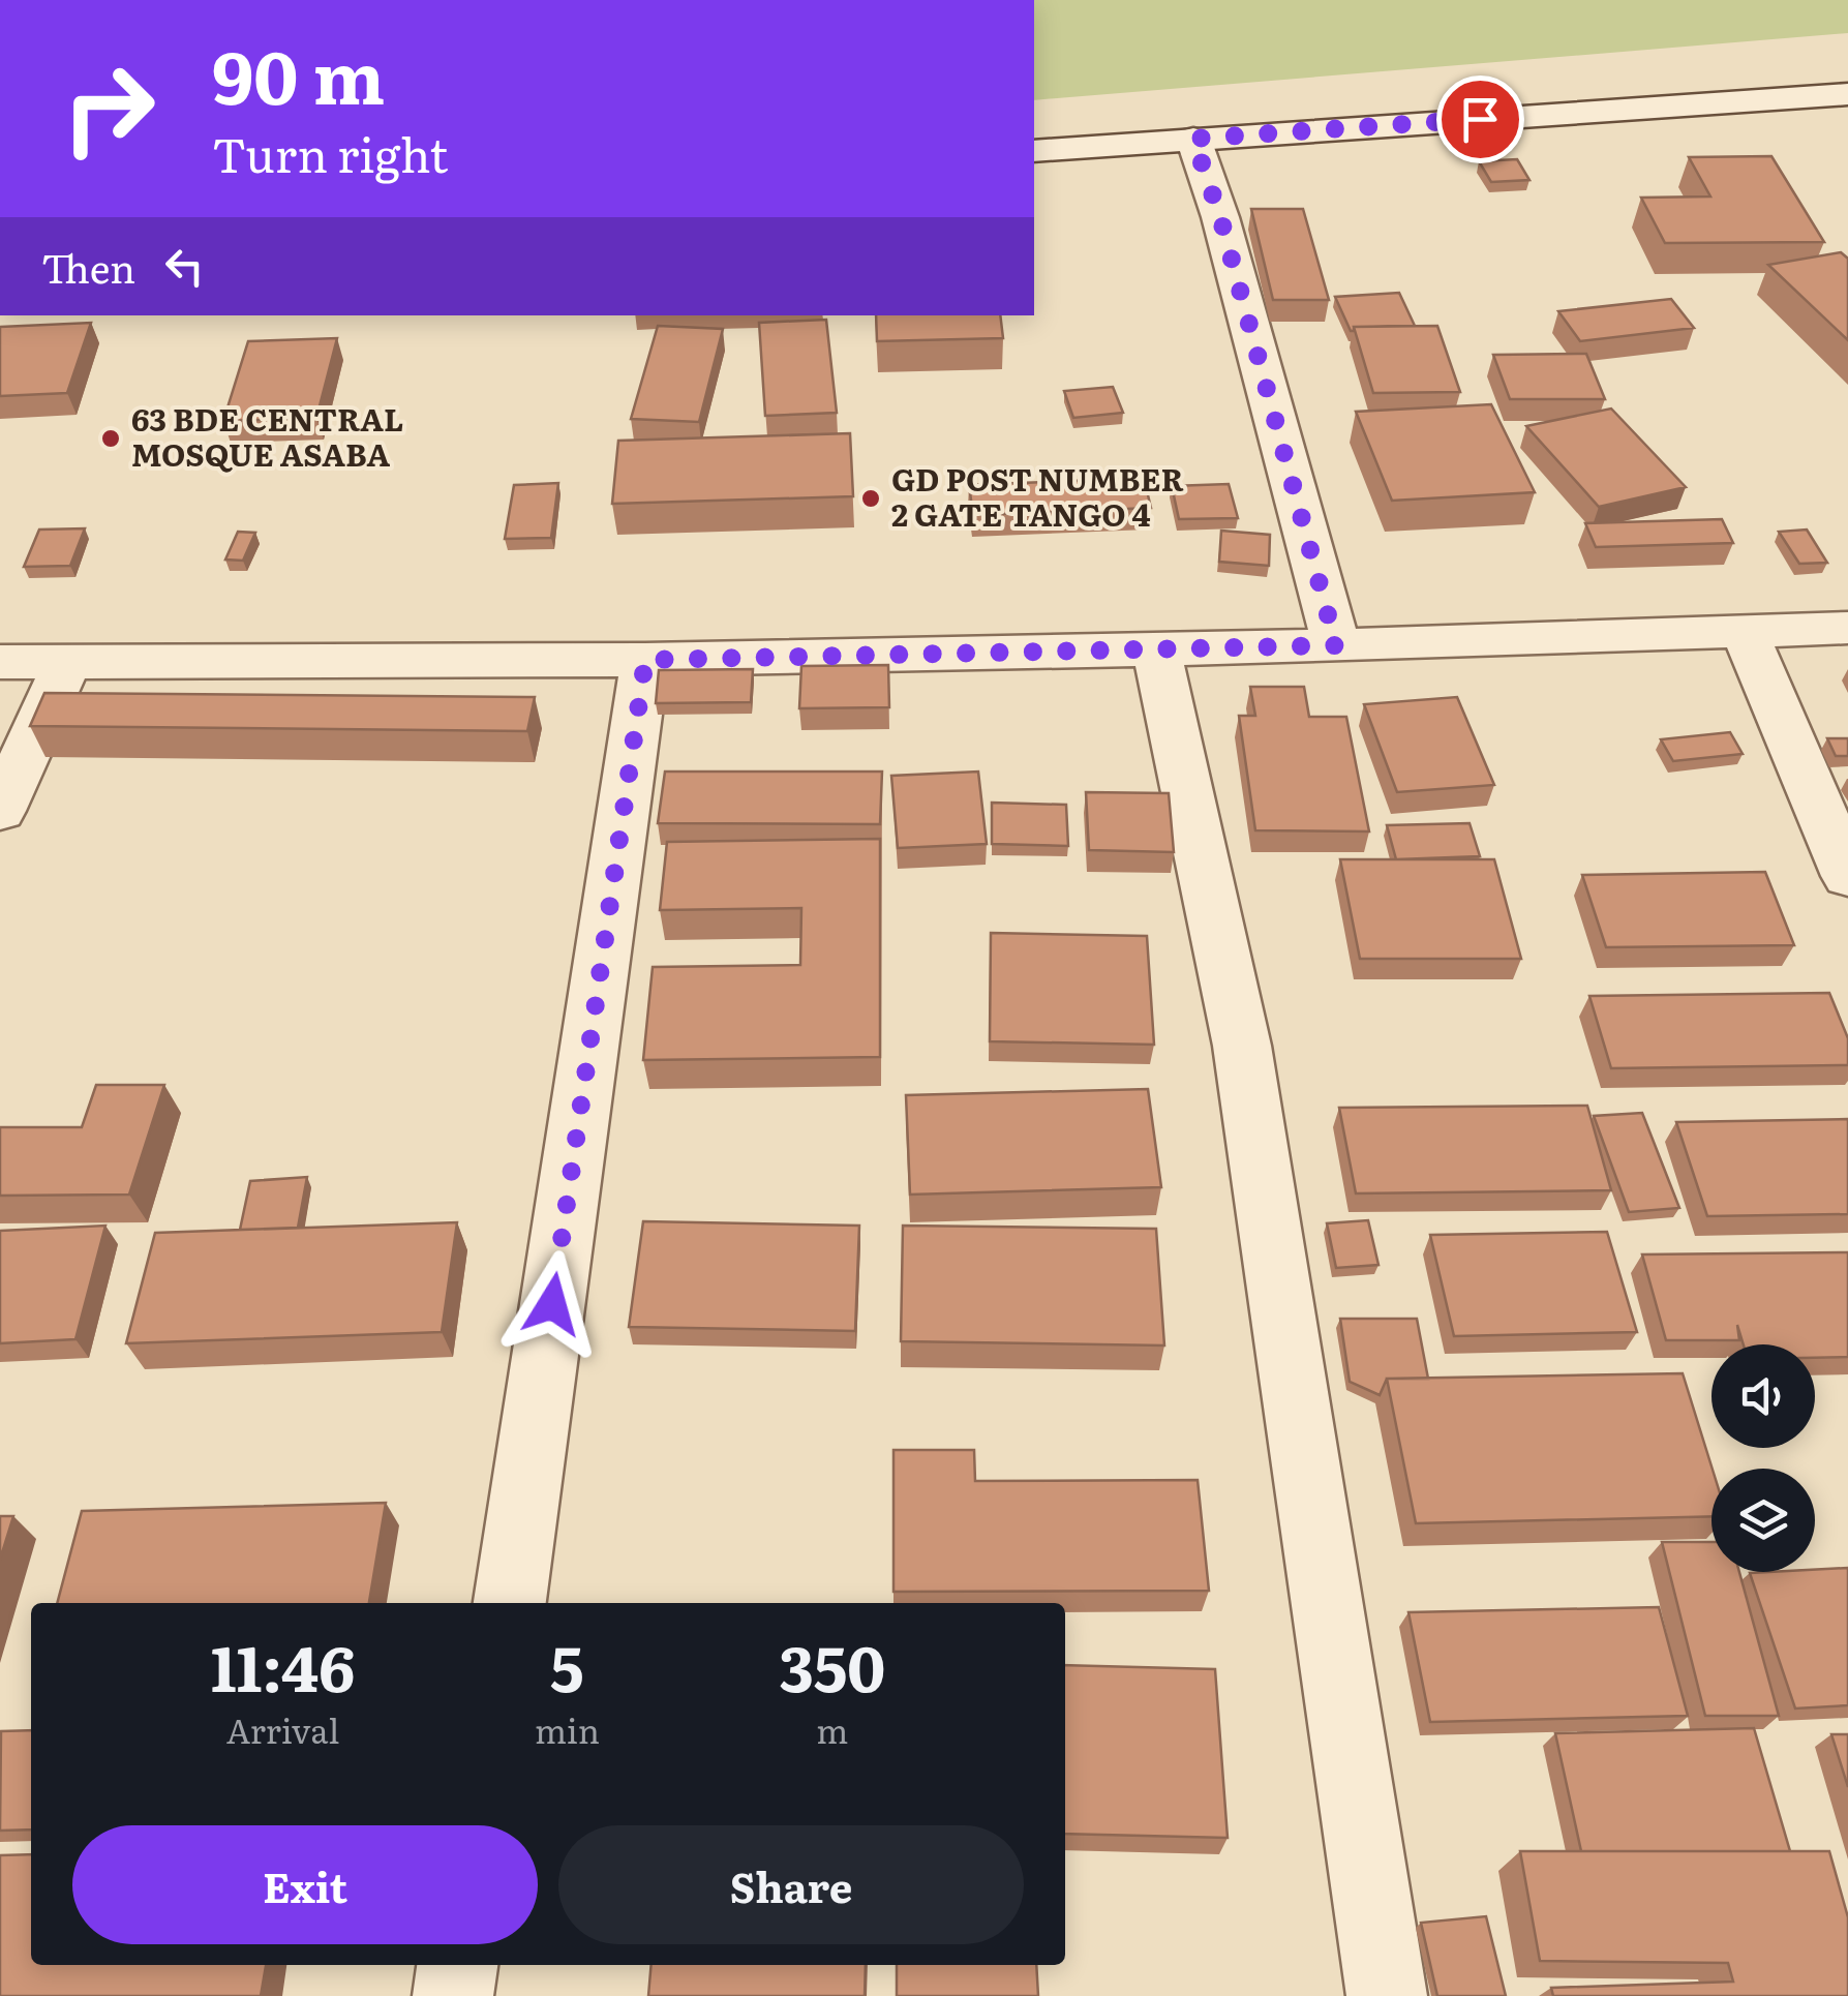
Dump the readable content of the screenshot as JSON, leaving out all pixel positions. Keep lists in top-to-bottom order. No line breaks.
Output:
{"places":["63 BDE CENTRAL MOSQUE ASABA","GD POST NUMBER 2 GATE TANGO 4"],"page":{"turn":["90 m","Turn right"],"then":"Then","eta":["11:46","Arrival","5","min","350","m"],"buttons":["Exit","Share"]}}
